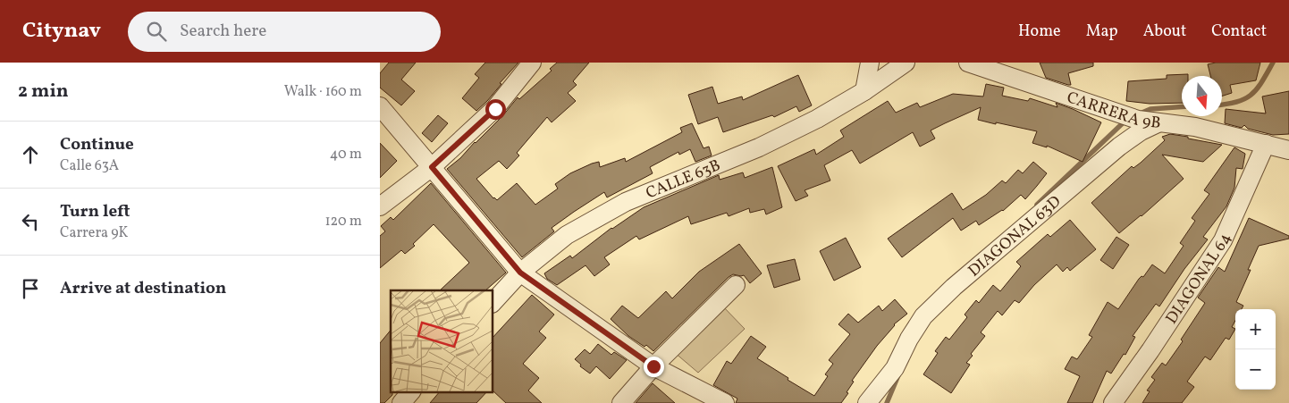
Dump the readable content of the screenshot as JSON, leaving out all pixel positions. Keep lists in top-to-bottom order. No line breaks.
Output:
{"streets":{"street":["CARRERA 9B","CALLE 63B","DIAGONAL 63D","DIAGONAL 64"]},"crossings":[["CARRERA 9B","DIAGONAL 63D"],["CARRERA 9B","DIAGONAL 64"]],"north":"bottom","page":{"header":"Citynav","search":"Search here","nav":["Home","Map","About","Contact"],"heading":["2 min","Walk · 160 m"],"list":[["Continue","Calle 63A","40 m"],["Turn left","Carrera 9K","120 m"],"Arrive at destination"],"map_buttons":["+","−"]}}
